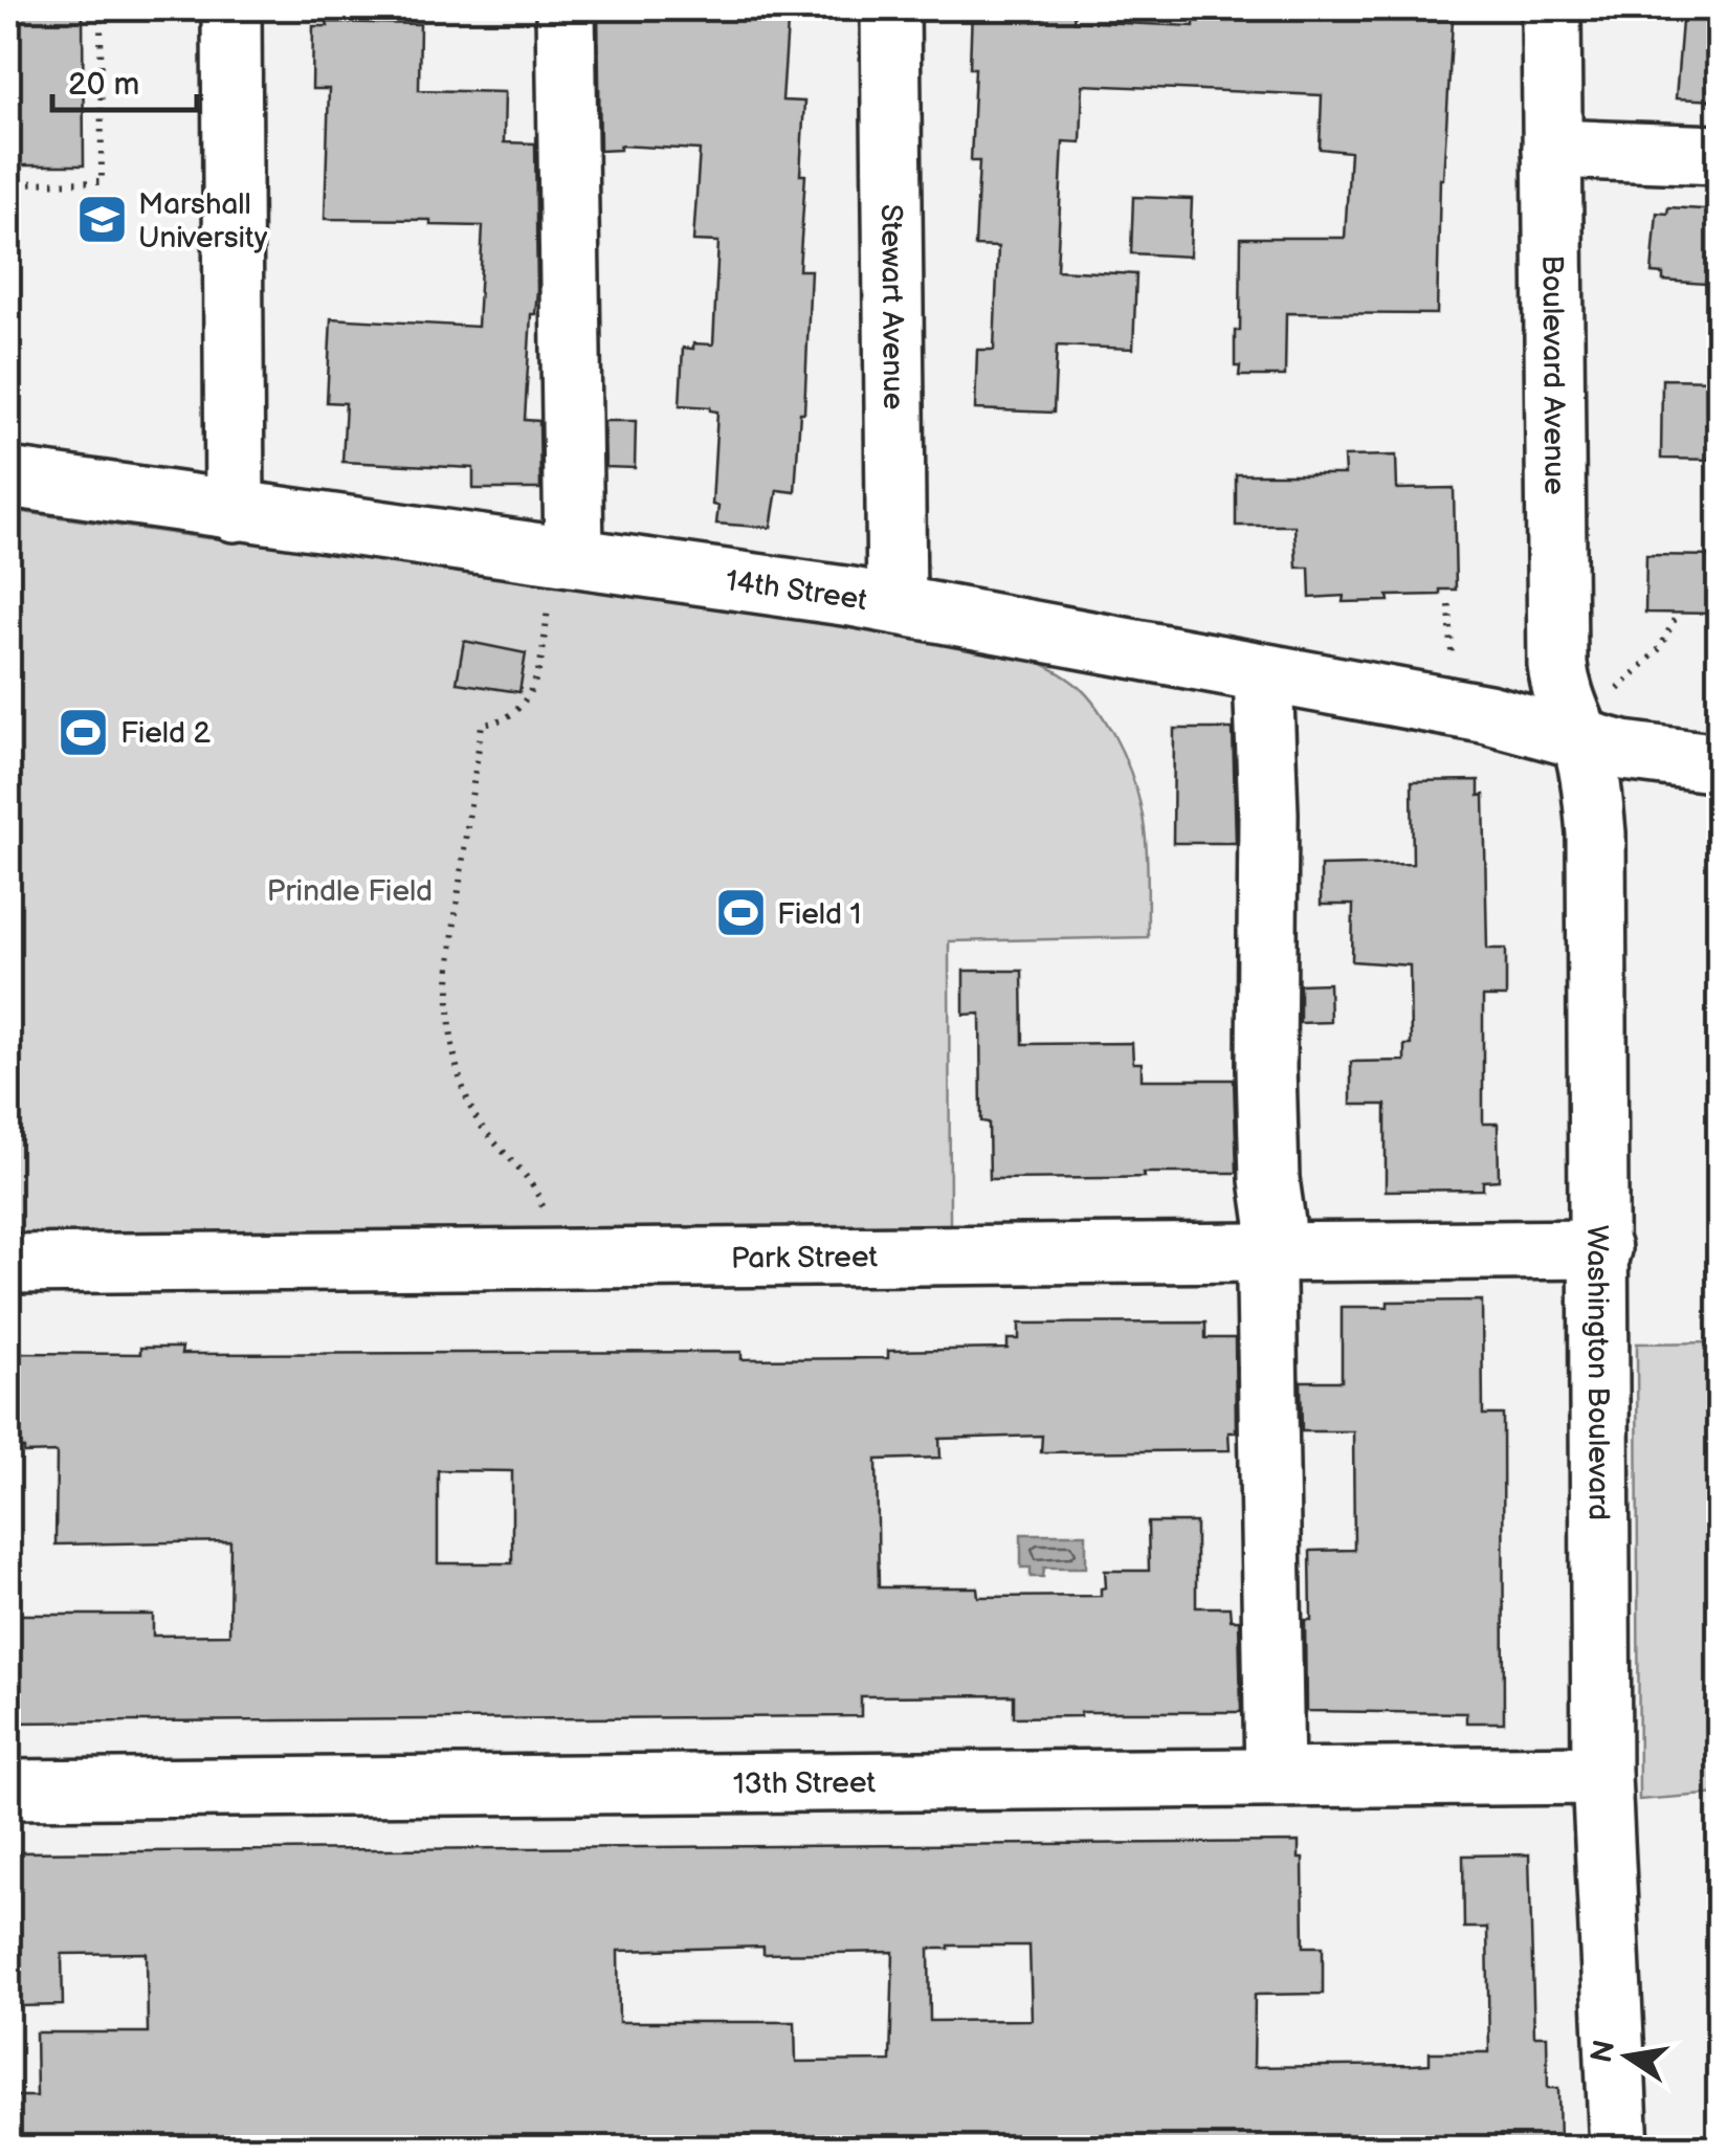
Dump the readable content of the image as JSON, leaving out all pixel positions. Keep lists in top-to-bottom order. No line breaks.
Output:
{"streets":{"street":["Stewart Avenue","Boulevard Avenue","14th Street","Park Street","Washington Boulevard","13th Street"]},"crossings":[["Stewart Avenue","14th Street"],["Boulevard Avenue","14th Street"],["Boulevard Avenue","Washington Boulevard"],["14th Street","Washington Boulevard"],["Park Street","Washington Boulevard"],["Washington Boulevard","13th Street"]],"parks":["Prindle Field"],"places":{"school or university":["Marshall University"],"sports":["Field 2","Field 1"]},"scale_bar":"20 m","north":"left"}
